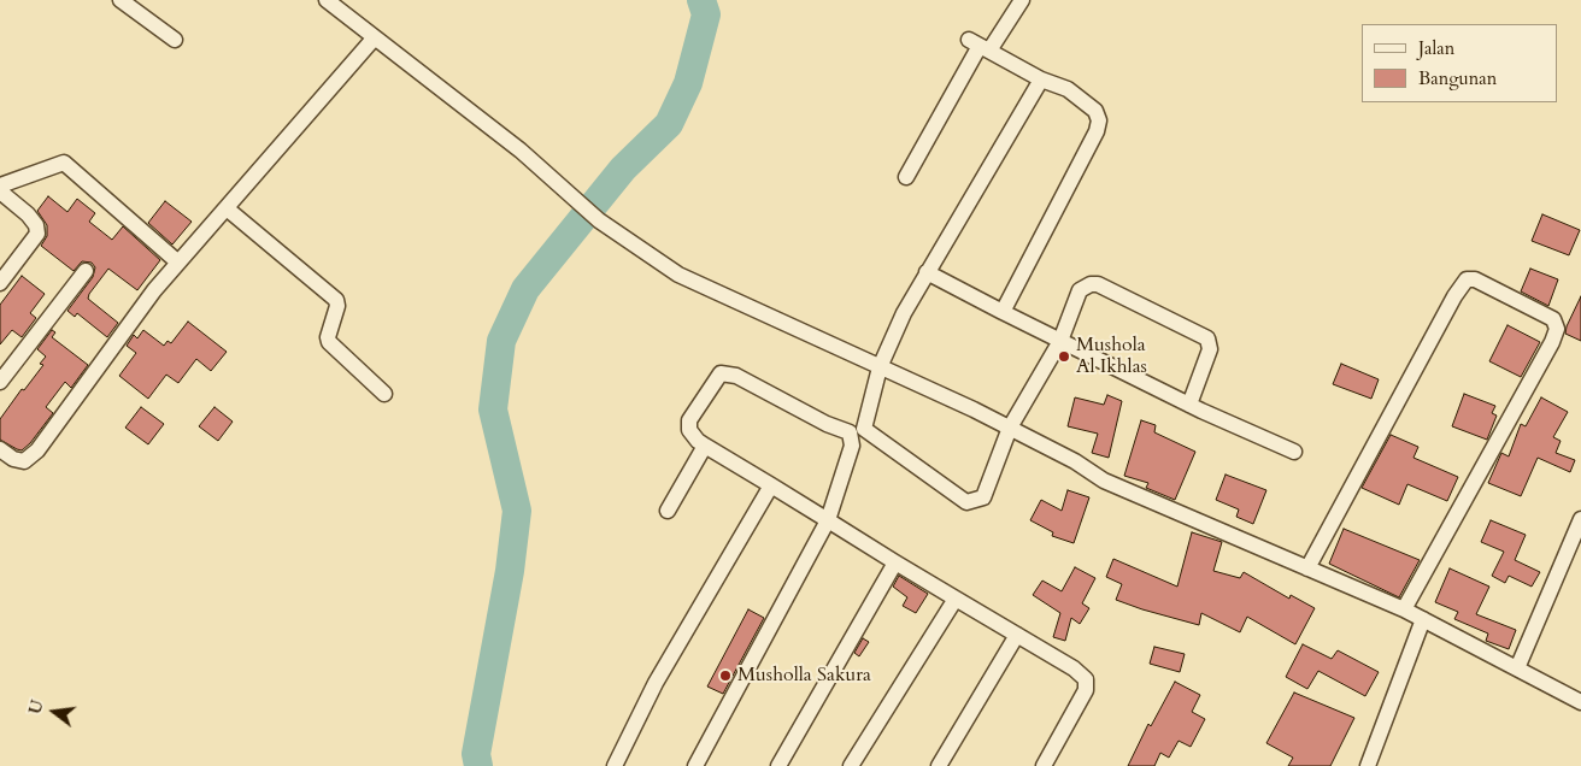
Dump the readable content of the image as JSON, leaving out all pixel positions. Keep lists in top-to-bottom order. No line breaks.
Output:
{"places":["Mushola Al Ikhlas","Musholla Sakura"],"legend":["Jalan","Bangunan"],"north":"left"}
